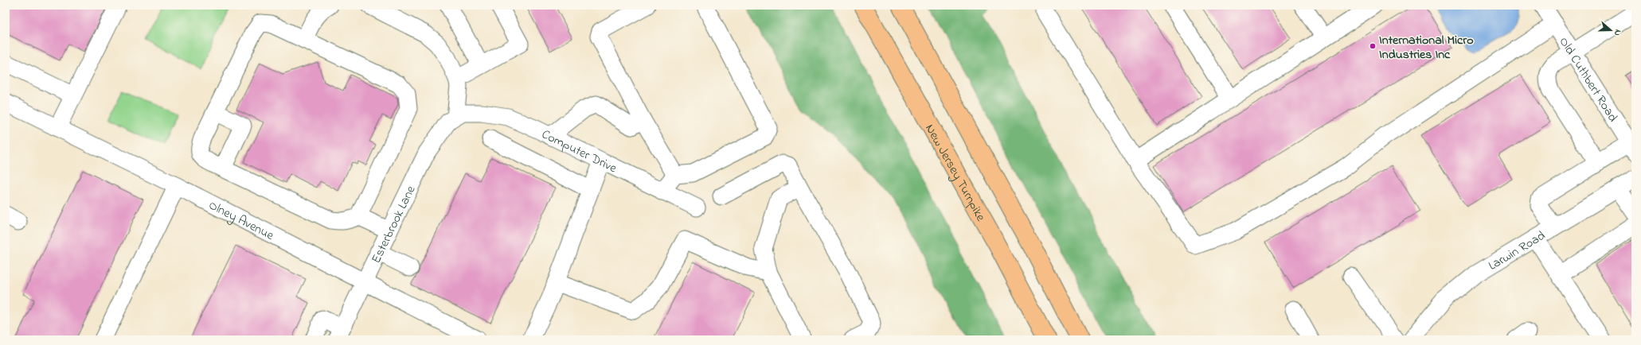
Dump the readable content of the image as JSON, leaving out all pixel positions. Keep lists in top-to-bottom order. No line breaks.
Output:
{"streets":{"highway":["New Jersey Turnpike"],"street":["Old Cuthbert Road","Computer Drive","Olney Avenue","Esterbrook Lane","Larwin Road"]},"crossings":[["Computer Drive","Esterbrook Lane"],["Olney Avenue","Esterbrook Lane"]],"places":["International Micro Industries Inc"],"north":"right"}
